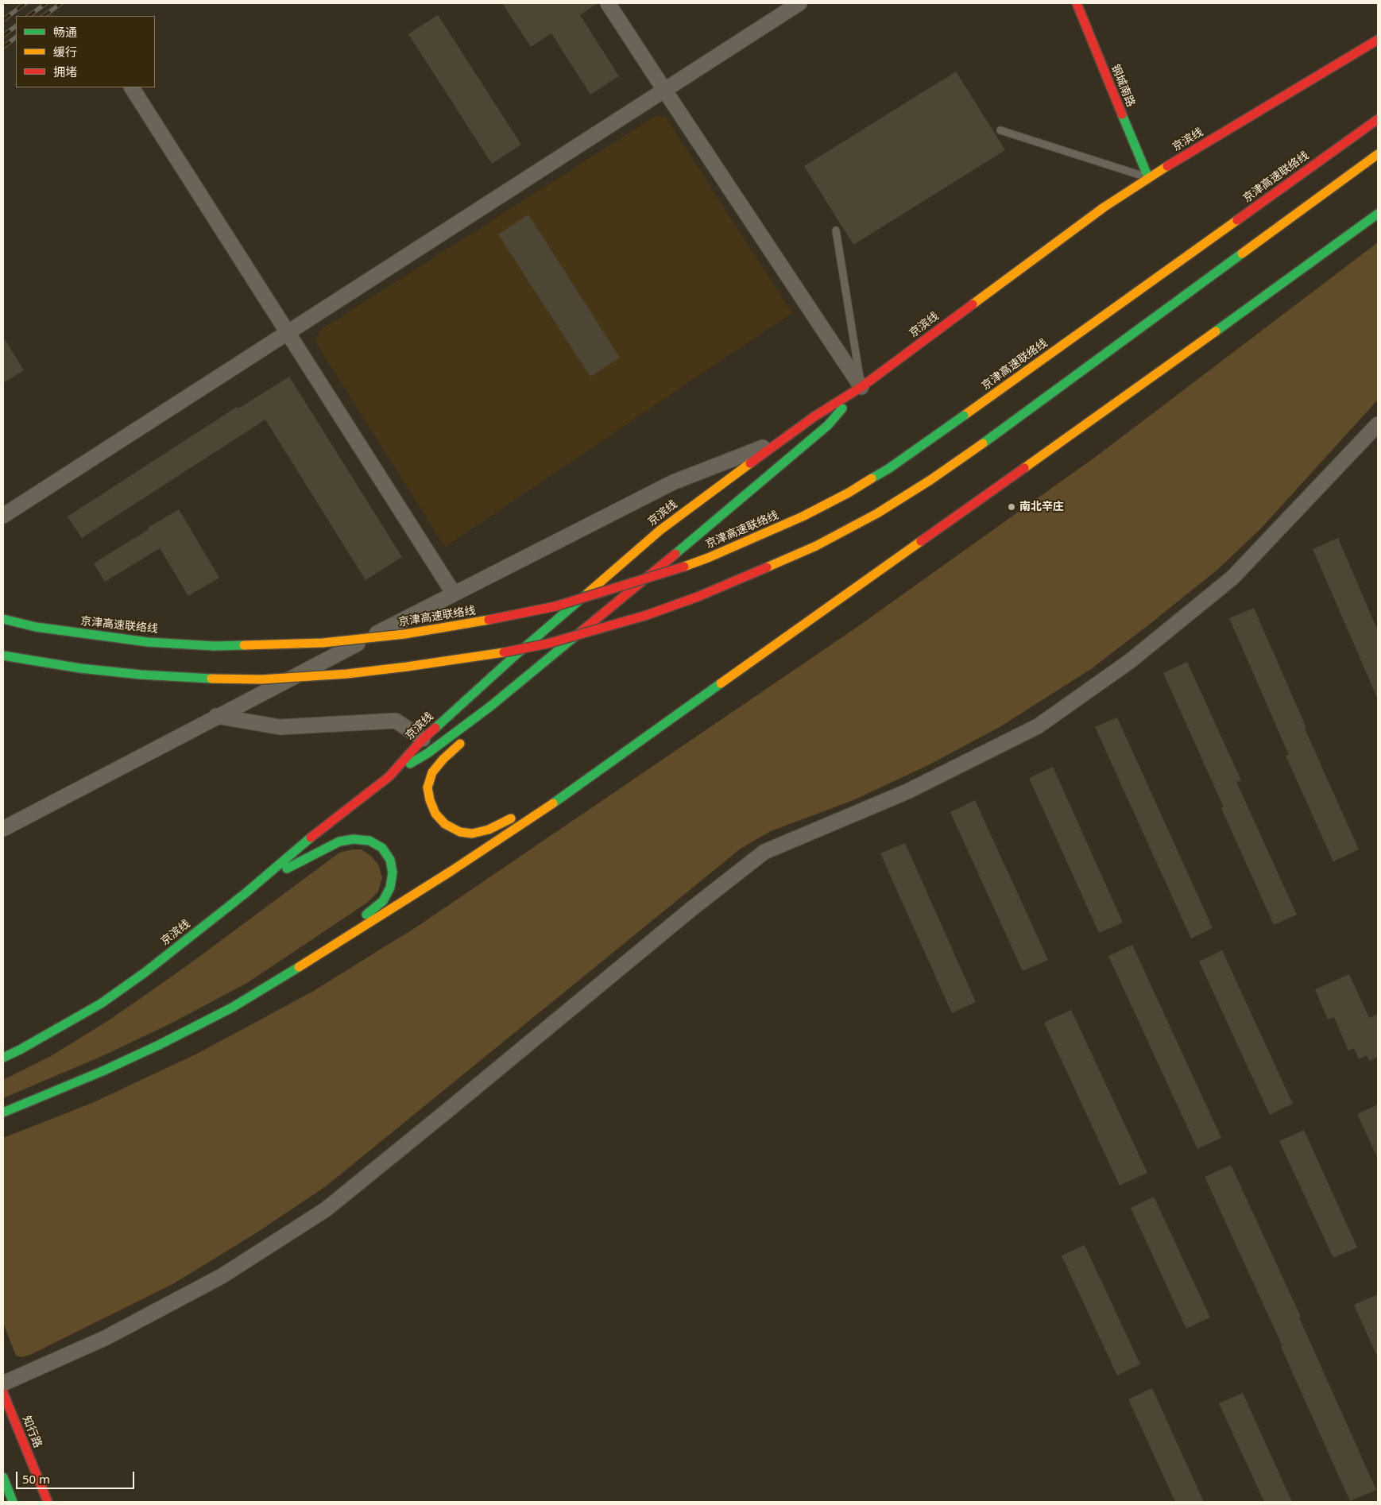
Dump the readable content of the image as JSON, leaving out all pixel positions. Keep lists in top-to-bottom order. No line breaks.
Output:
{"streets":{"main road":["钢城南路","京滨线","京津高速联络线","知行路"]},"crossings":[["钢城南路","京滨线"]],"places":["南北辛庄"],"legend":["畅通","缓行","拥堵"],"scale_bar":"50 m"}
